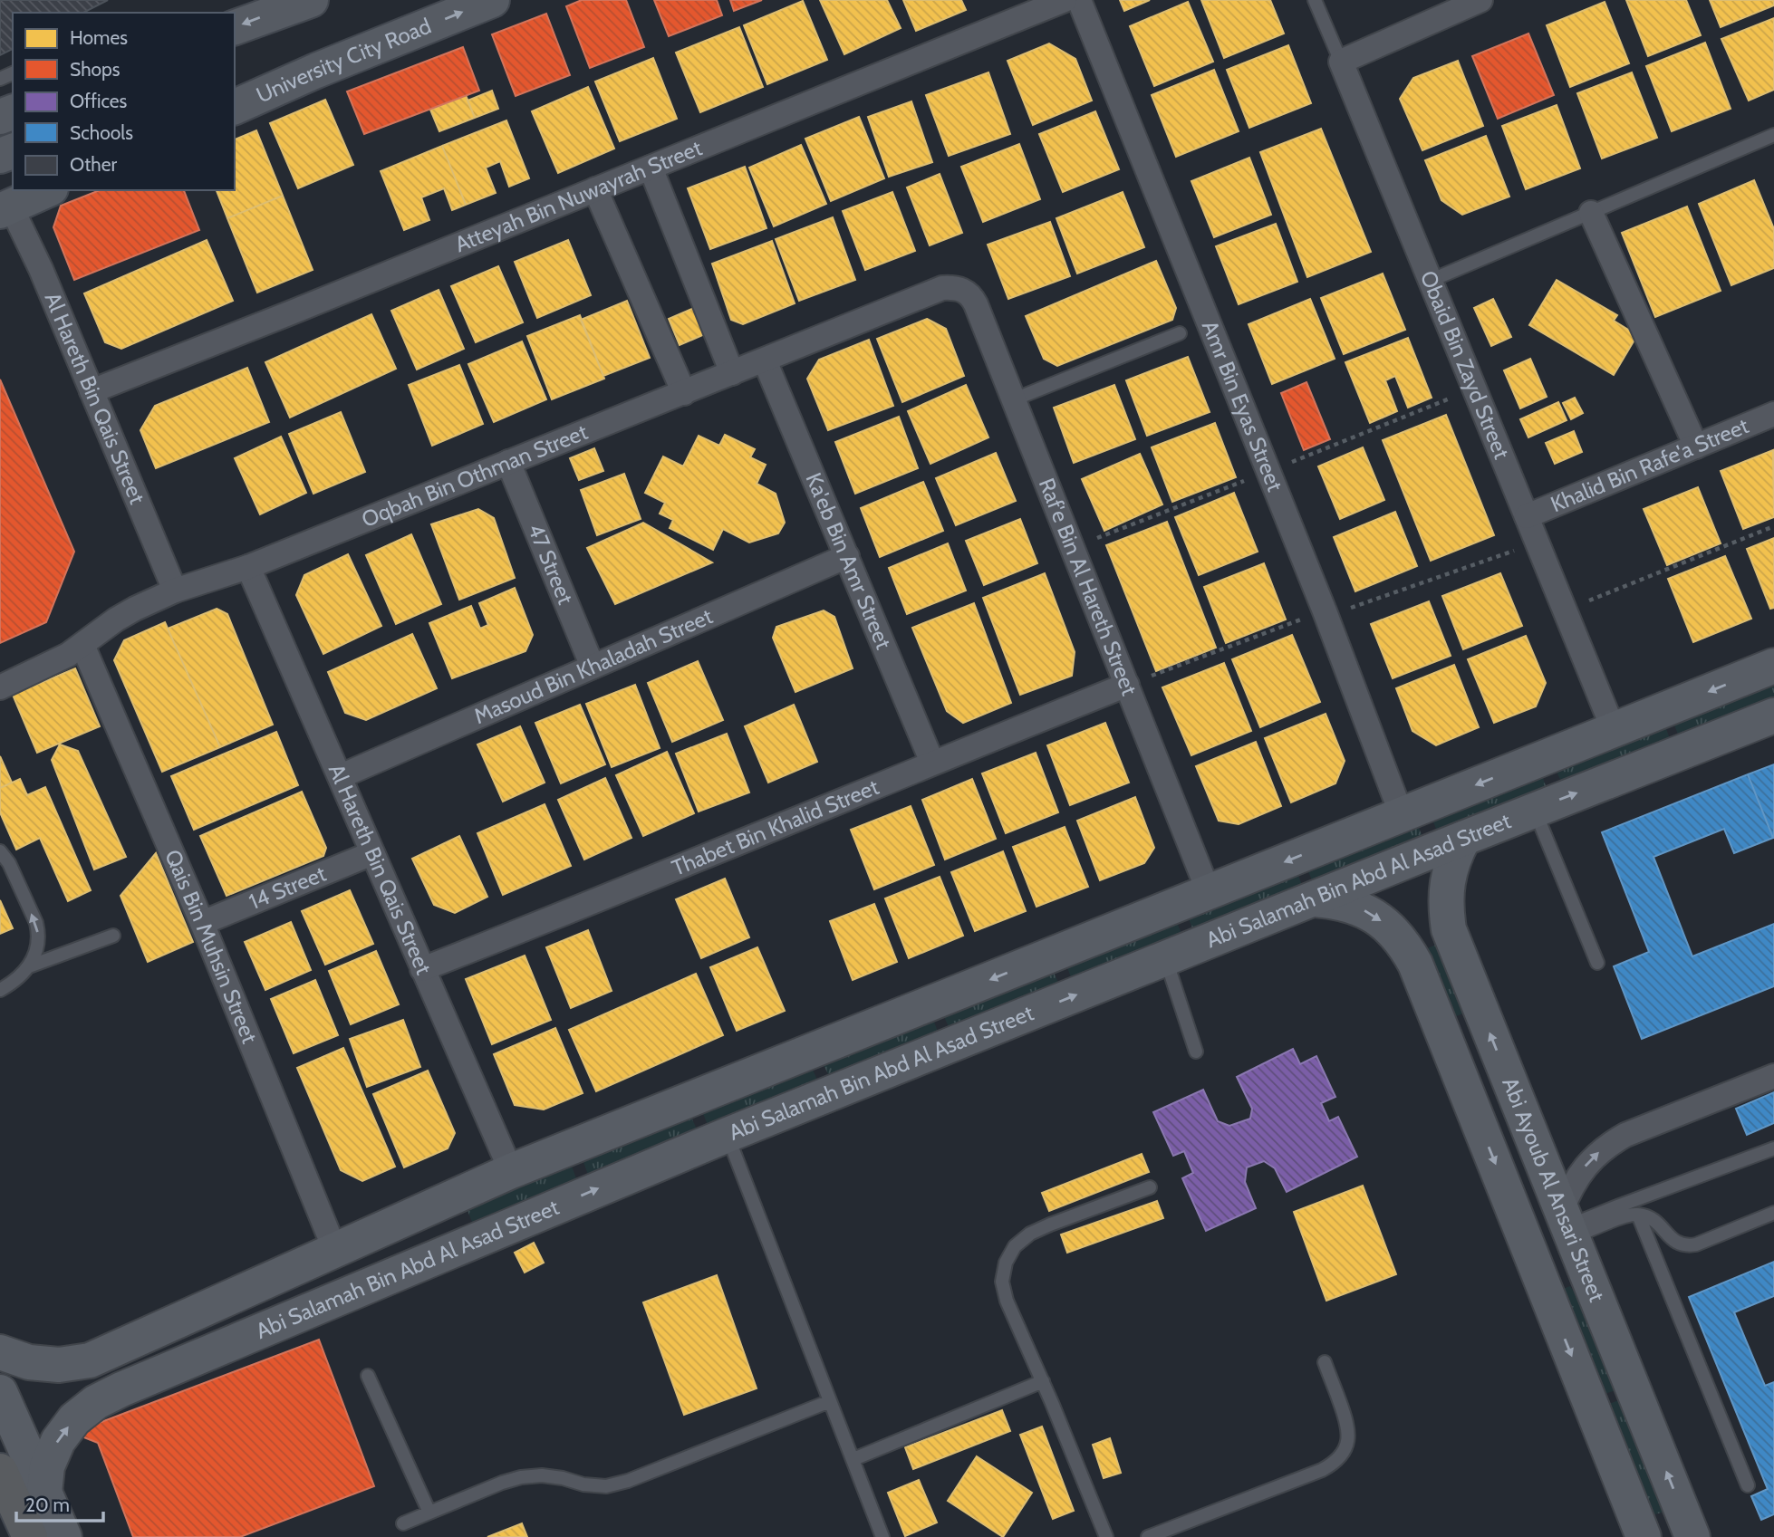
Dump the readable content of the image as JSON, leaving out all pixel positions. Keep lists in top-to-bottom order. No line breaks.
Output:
{"streets":{"main road":["University City Road"],"street":["Atteyah Bin Nuwayrah Street","Obaid Bin Zayd Street","Al Hareth Bin Qais Street","Amr Bin Eyas Street","Khalid Bin Rafe'a Street","Oqbah Bin Othman Street","Ka'eb Bin Amr Street","47 Street","Raf'e Bin Al Hareth Street","Masoud Bin Khaladah Street","Thabet Bin Khalid Street","Abi Salamah Bin Abd Al Asad Street","14 Street","Qais Bin Muhsin Street","Abi Ayoub Al Ansari Street"]},"crossings":[["Atteyah Bin Nuwayrah Street","Al Hareth Bin Qais Street"],["Obaid Bin Zayd Street","Khalid Bin Rafe'a Street"],["Obaid Bin Zayd Street","Abi Salamah Bin Abd Al Asad Street"],["Al Hareth Bin Qais Street","Oqbah Bin Othman Street"],["Al Hareth Bin Qais Street","Masoud Bin Khaladah Street"],["Al Hareth Bin Qais Street","Thabet Bin Khalid Street"],["Al Hareth Bin Qais Street","Abi Salamah Bin Abd Al Asad Street"],["Al Hareth Bin Qais Street","14 Street"],["Amr Bin Eyas Street","Abi Salamah Bin Abd Al Asad Street"],["Oqbah Bin Othman Street","Ka'eb Bin Amr Street"],["Oqbah Bin Othman Street","47 Street"],["Oqbah Bin Othman Street","Raf'e Bin Al Hareth Street"],["Oqbah Bin Othman Street","Qais Bin Muhsin Street"],["Ka'eb Bin Amr Street","Masoud Bin Khaladah Street"],["Ka'eb Bin Amr Street","Thabet Bin Khalid Street"],["47 Street","Masoud Bin Khaladah Street"],["Raf'e Bin Al Hareth Street","Thabet Bin Khalid Street"],["Raf'e Bin Al Hareth Street","Abi Salamah Bin Abd Al Asad Street"],["Abi Salamah Bin Abd Al Asad Street","Qais Bin Muhsin Street"],["Abi Salamah Bin Abd Al Asad Street","Abi Ayoub Al Ansari Street"],["14 Street","Qais Bin Muhsin Street"]],"one_way":["University City Road"],"legend":["Homes","Shops","Offices","Schools","Other"],"scale_bar":"20 m"}
